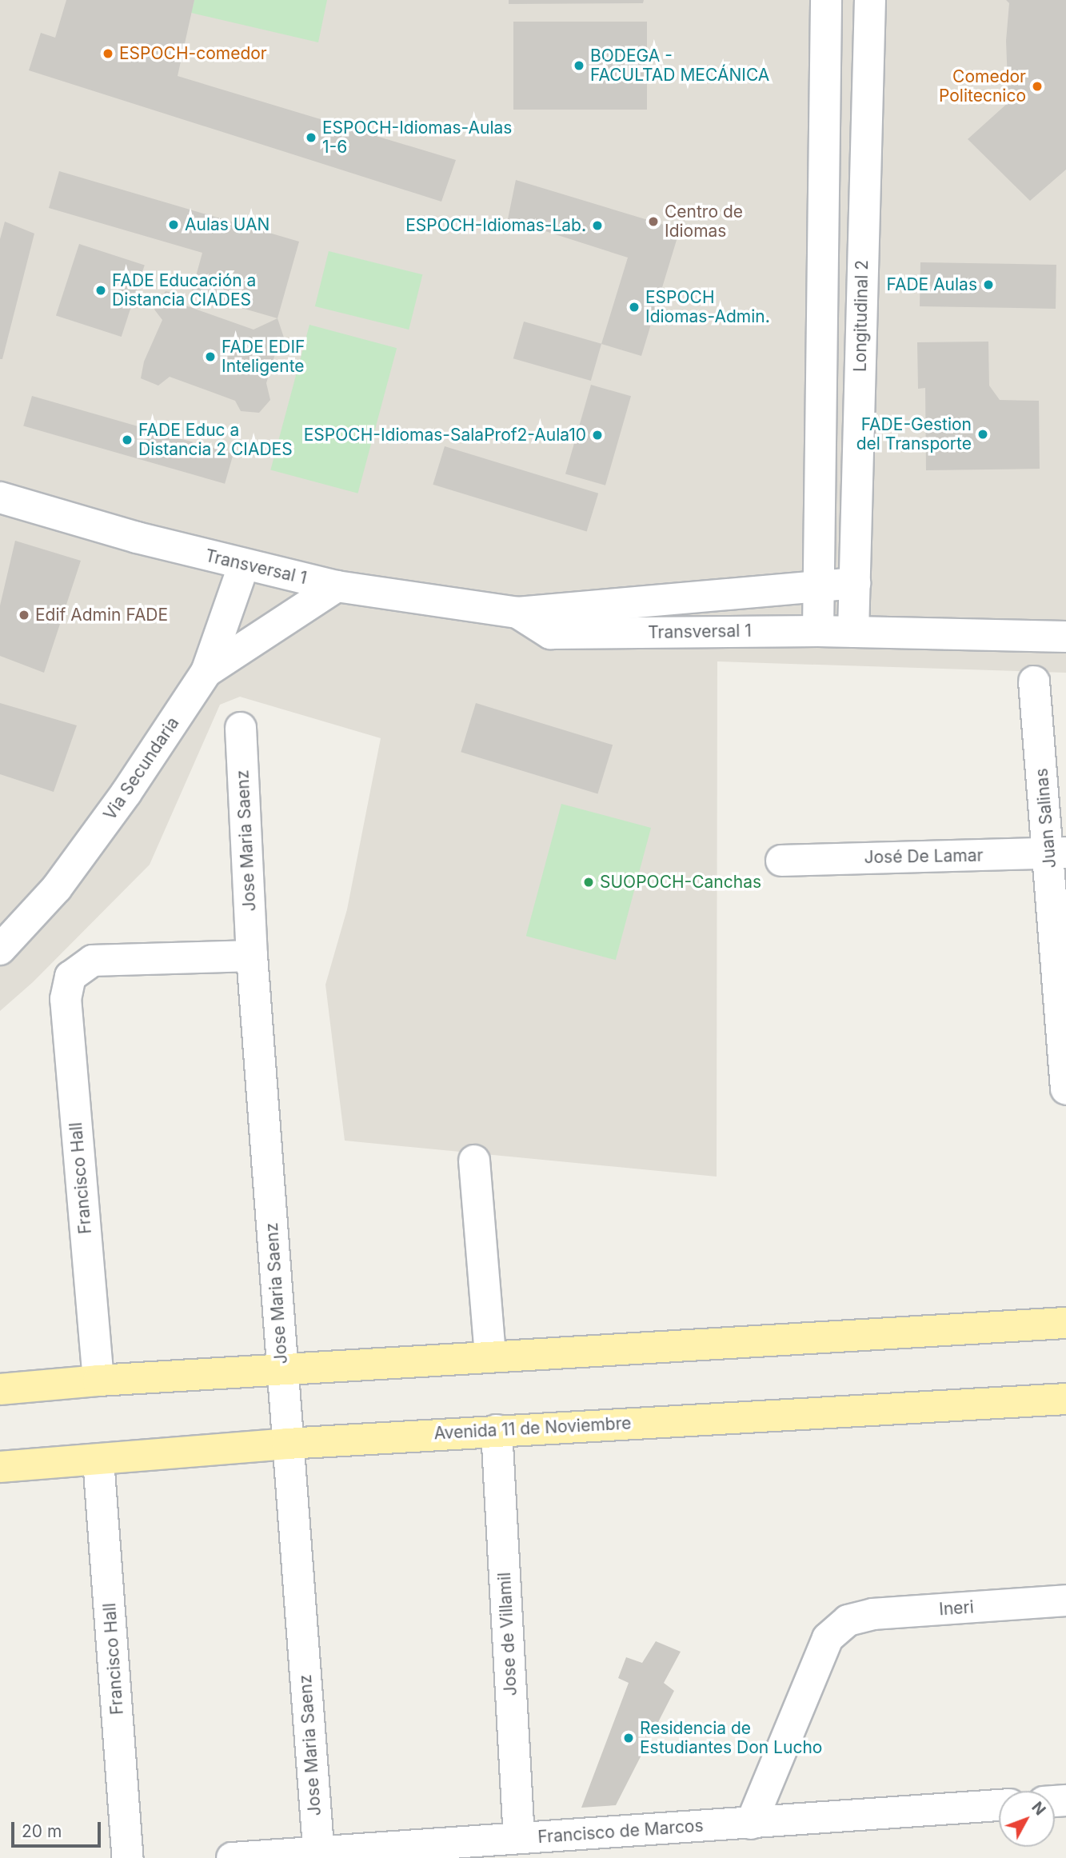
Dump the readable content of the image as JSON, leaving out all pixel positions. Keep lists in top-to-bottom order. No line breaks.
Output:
{"streets":{"main road":["Avenida 11 de Noviembre"],"street":["Longitudinal 2","Transversal 1","Via Secundaria","Juan Salinas","Jose Maria Saenz","José De Lamar","Francisco Hall","Ineri","Jose de Villamil","Francisco de Marcos"]},"crossings":[["Longitudinal 2","Transversal 1"],["Transversal 1","Via Secundaria"],["Juan Salinas","José De Lamar"],["Jose Maria Saenz","Francisco Hall"],["Jose Maria Saenz","Avenida 11 de Noviembre"],["Jose Maria Saenz","Francisco de Marcos"],["Francisco Hall","Avenida 11 de Noviembre"],["Avenida 11 de Noviembre","Jose de Villamil"],["Ineri","Francisco de Marcos"],["Jose de Villamil","Francisco de Marcos"]],"places":["ESPOCH-comedor","BODEGA - FACULTAD MECÁNICA","Comedor Politecnico","ESPOCH-Idiomas-Aulas 1-6","Centro de Idiomas","Aulas UAN","ESPOCH-Idiomas-Lab.","FADE Aulas","FADE Educación a Distancia CIADES","ESPOCH Idiomas-Admin.","FADE EDIF Inteligente","FADE-Gestion del Transporte","ESPOCH-Idiomas-SalaProf2-Aula10","FADE Educ a Distancia 2 CIADES","Edif Admin FADE","SUOPOCH-Canchas","Residencia de Estudiantes Don Lucho"],"scale_bar":"20 m","north":"top right"}
